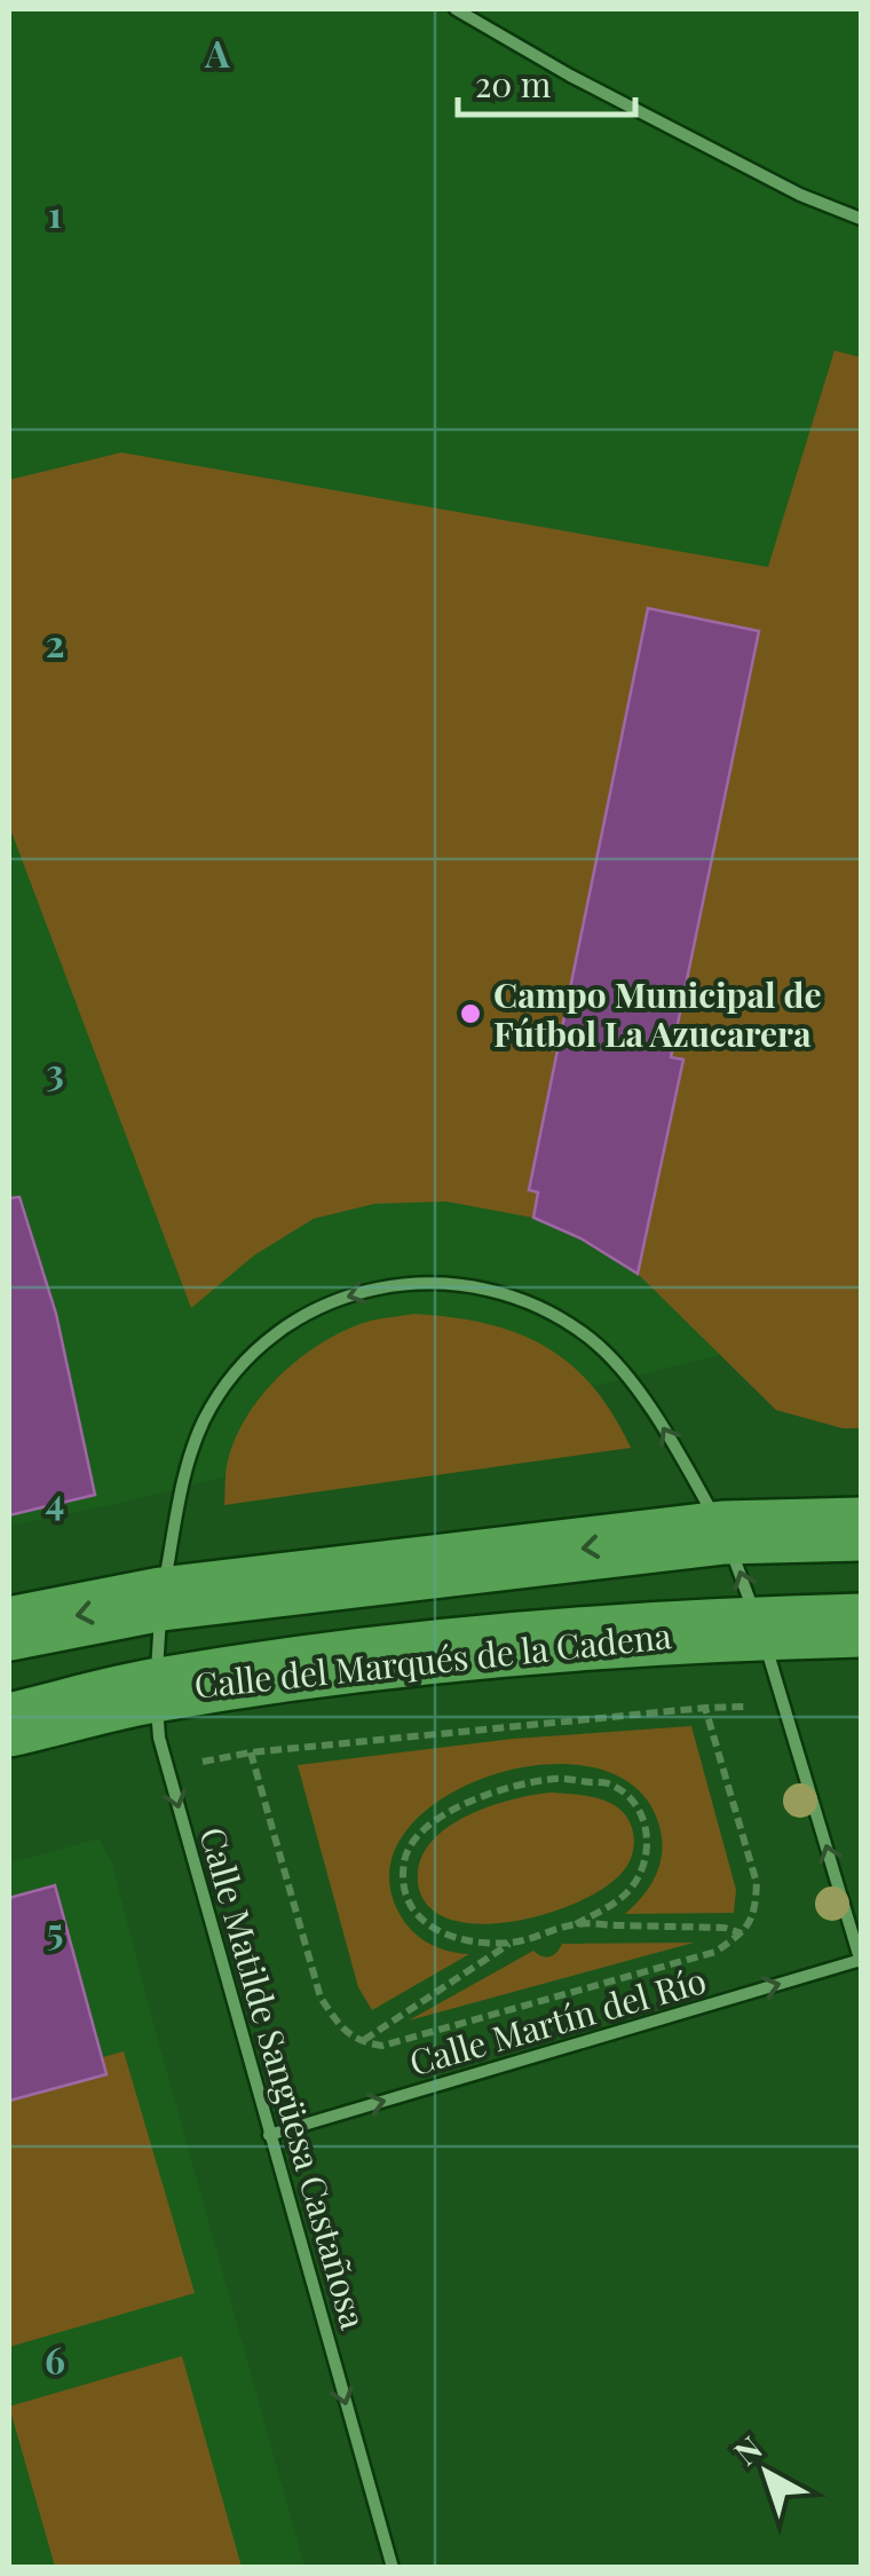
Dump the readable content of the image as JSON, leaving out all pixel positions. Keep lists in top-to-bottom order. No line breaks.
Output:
{"streets":{"main road":["Calle del Marqués de la Cadena"],"street":["Calle Martín del Río","Calle Matilde Sangüesa Castañosa"]},"crossings":[["Calle del Marqués de la Cadena","Calle Matilde Sangüesa Castañosa"],["Calle Martín del Río","Calle Matilde Sangüesa Castañosa"]],"one_way":["Calle Martín del Río"],"places":["Campo Municipal de Fútbol La Azucarera"],"scale_bar":"20 m","north":"top left","grid":{"columns":["A"],"rows":["1","2","3","4","5","6"]}}
